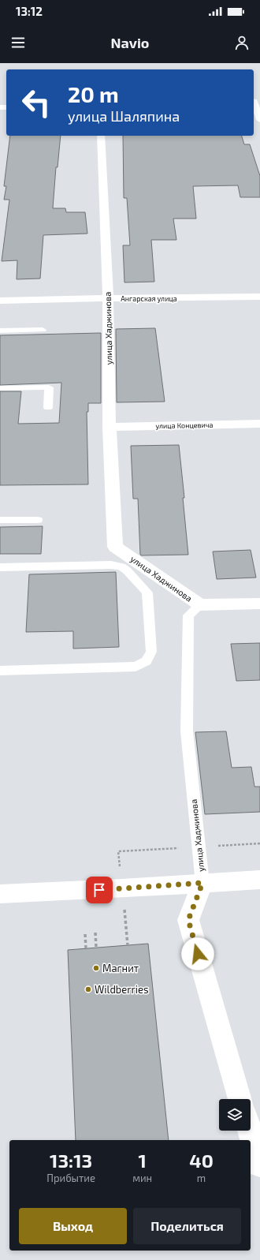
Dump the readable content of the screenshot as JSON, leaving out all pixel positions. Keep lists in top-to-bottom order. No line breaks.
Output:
{"streets":{"street":["Ангарская улица","улица Хаджинова","улица Концевича"]},"crossings":[["Ангарская улица","улица Хаджинова"],["улица Хаджинова","улица Концевича"]],"places":["Магнит","Wildberries"],"page":{"status":"13:12","header":"Navio","turn":["20 m","улица Шаляпина"],"eta":["13:13","Прибытие","1","мин","40","m"],"buttons":["Выход","Поделиться"]}}
